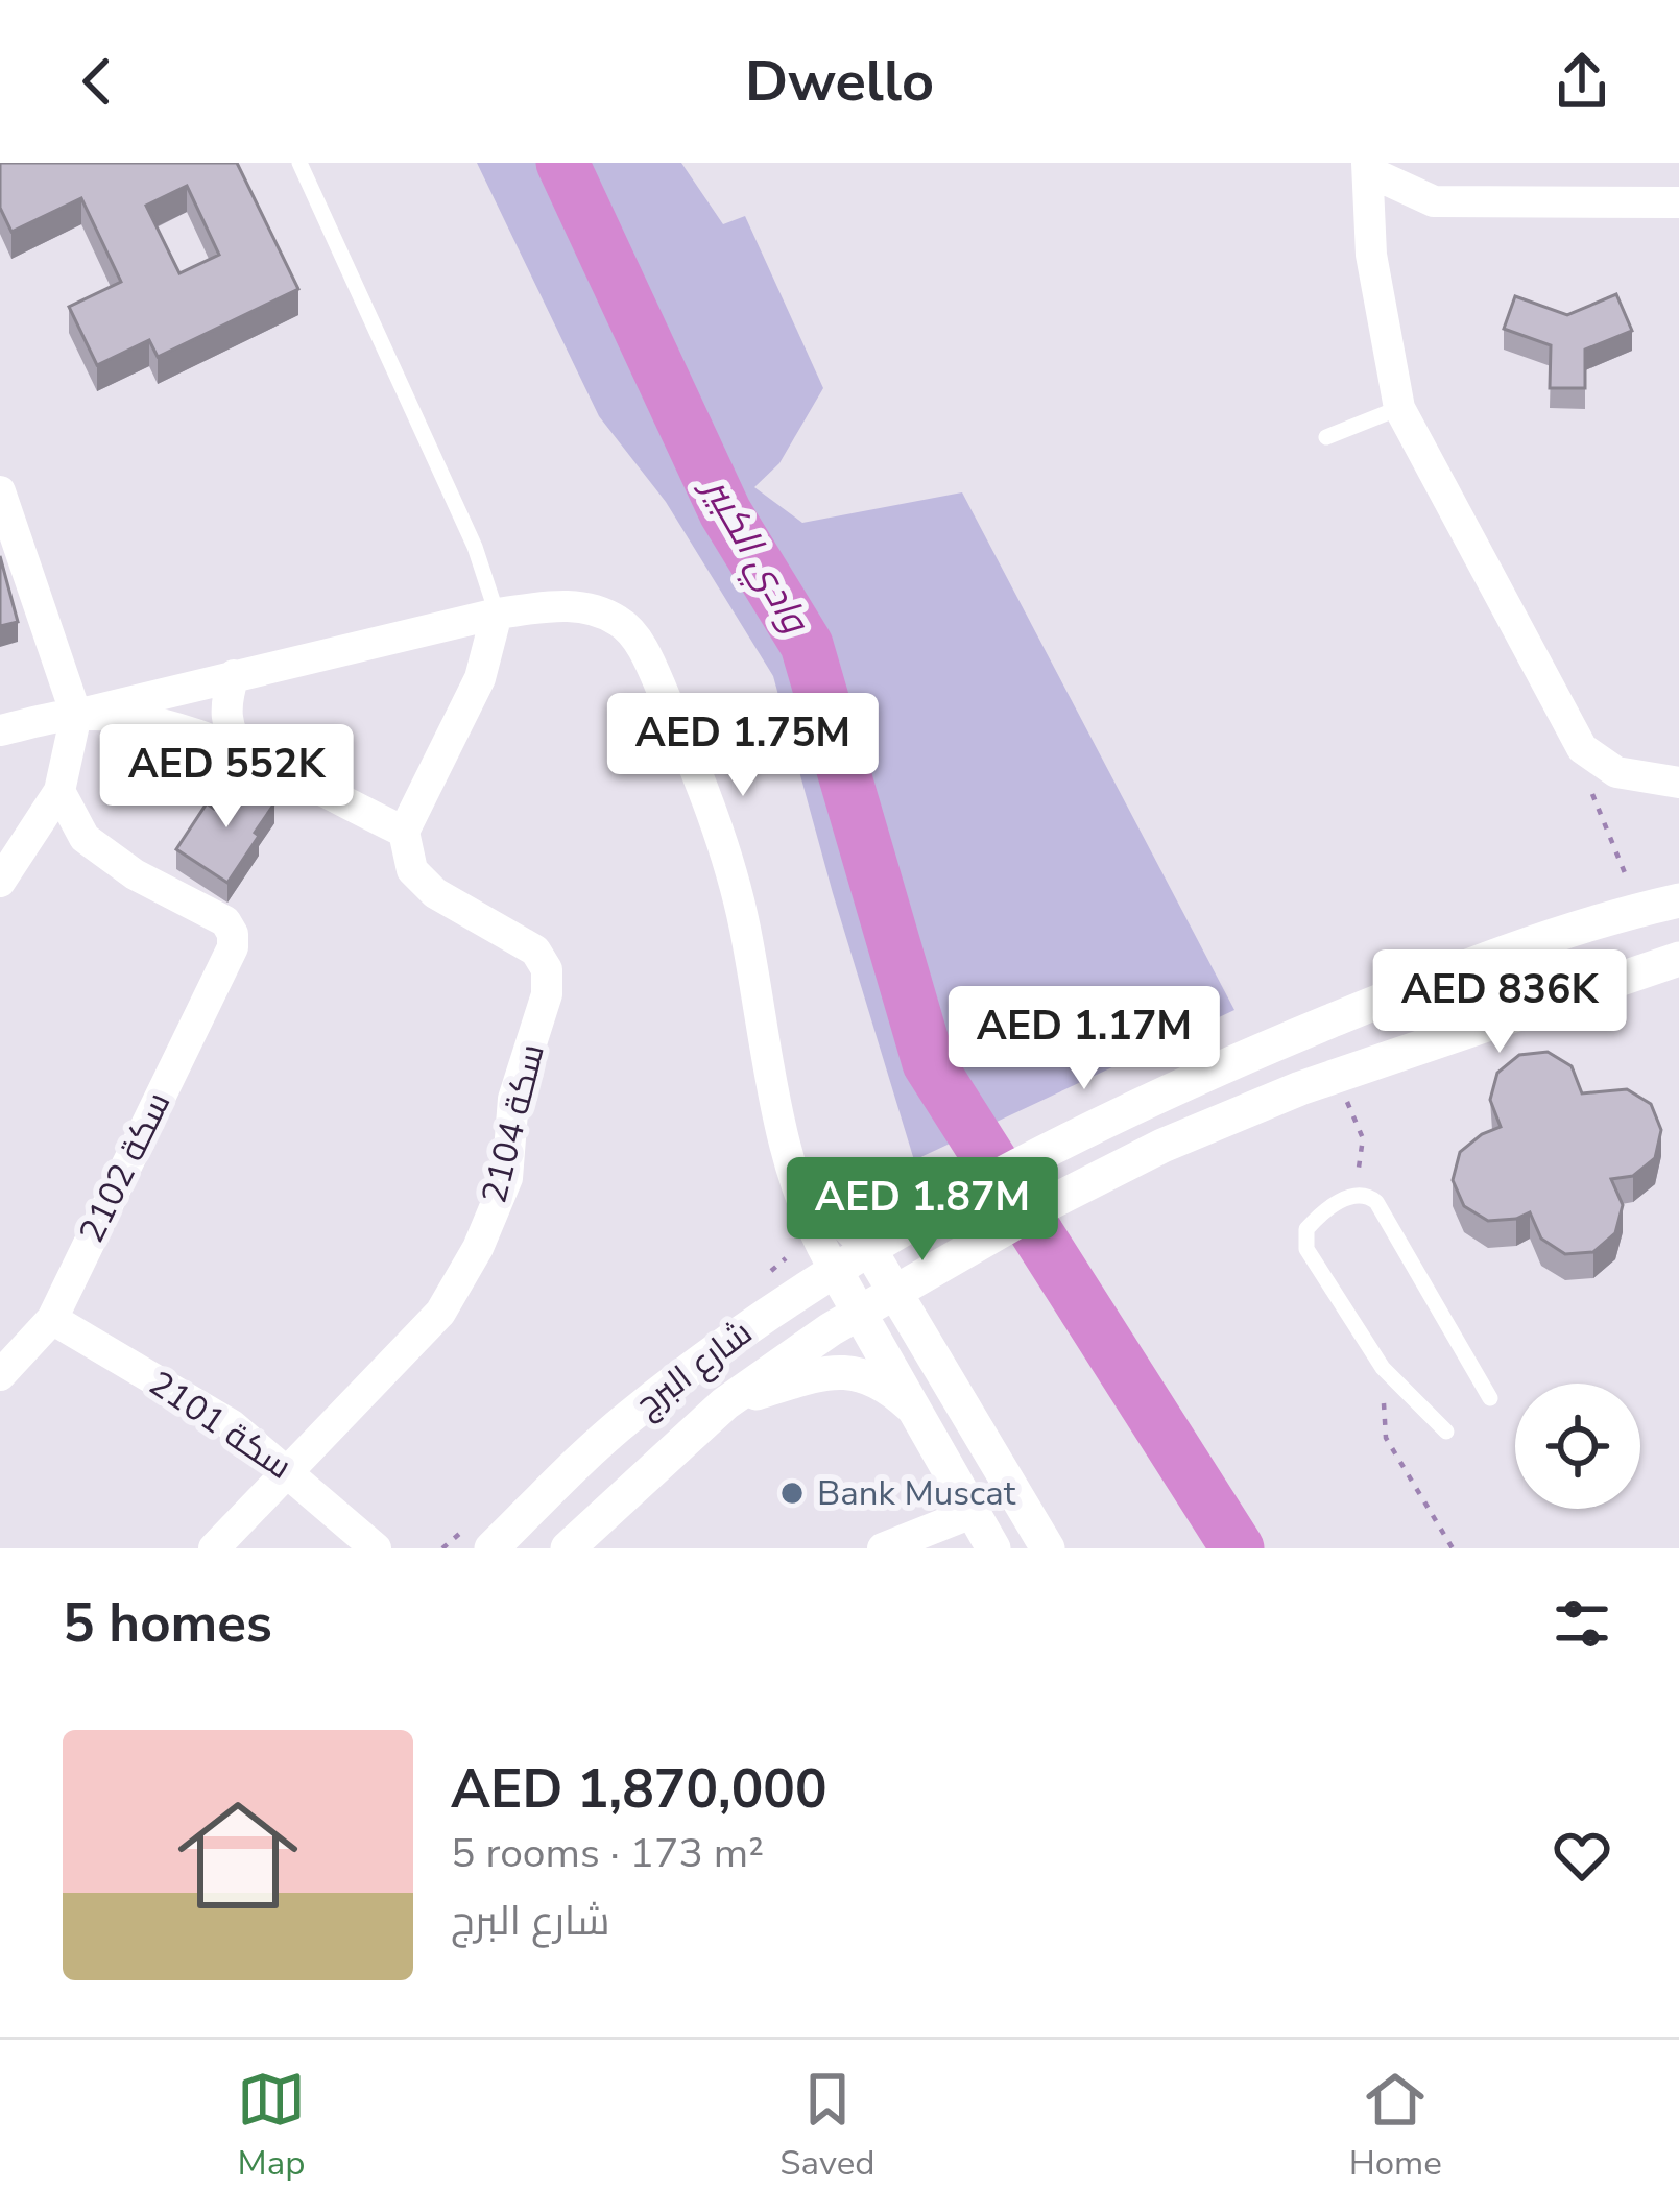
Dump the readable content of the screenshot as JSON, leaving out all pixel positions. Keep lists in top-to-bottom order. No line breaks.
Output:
{"streets":{"main road":["شارع البرج"],"street":["سكة 2104","سكة 2102","سكة 2101"]},"crossings":[["سكة 2104","سكة 2101"],["سكة 2102","سكة 2101"]],"water":["وادي الكبير"],"places":["Bank Muscat"],"page":{"header":"Dwello","price":["AED 1.75M","AED 552K","AED 836K","AED 1.17M","AED 1.87M"],"heading":"5 homes","list":[{"name":"AED 1,870,000","note":"5 rooms · 173 m² · شارع البرج"}],"tabs":["Map","Saved","Home"]}}
